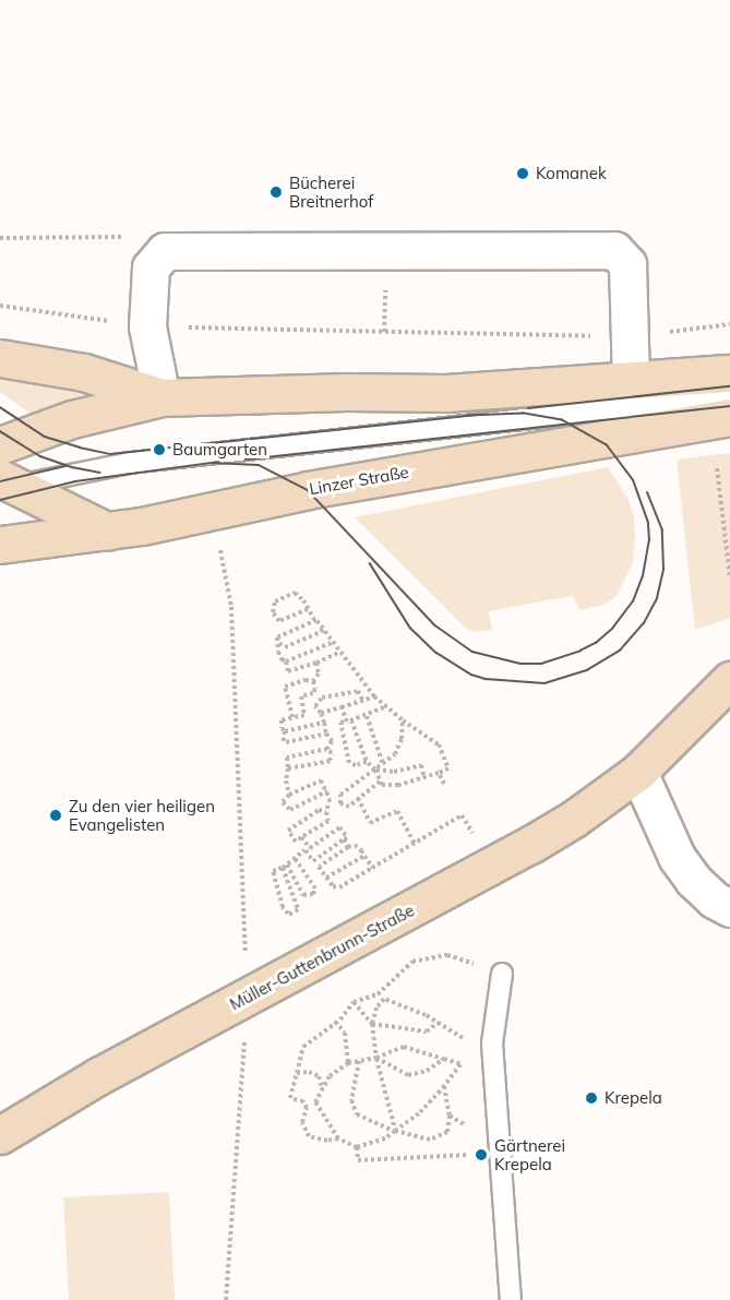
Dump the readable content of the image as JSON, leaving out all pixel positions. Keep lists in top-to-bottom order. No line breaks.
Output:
{"streets":{"main road":["Linzer Straße","Müller-Guttenbrunn-Straße"]},"places":["Komanek","Bücherei Breitnerhof","Baumgarten","Zu den vier heiligen Evangelisten","Krepela","Gärtnerei Krepela"]}
